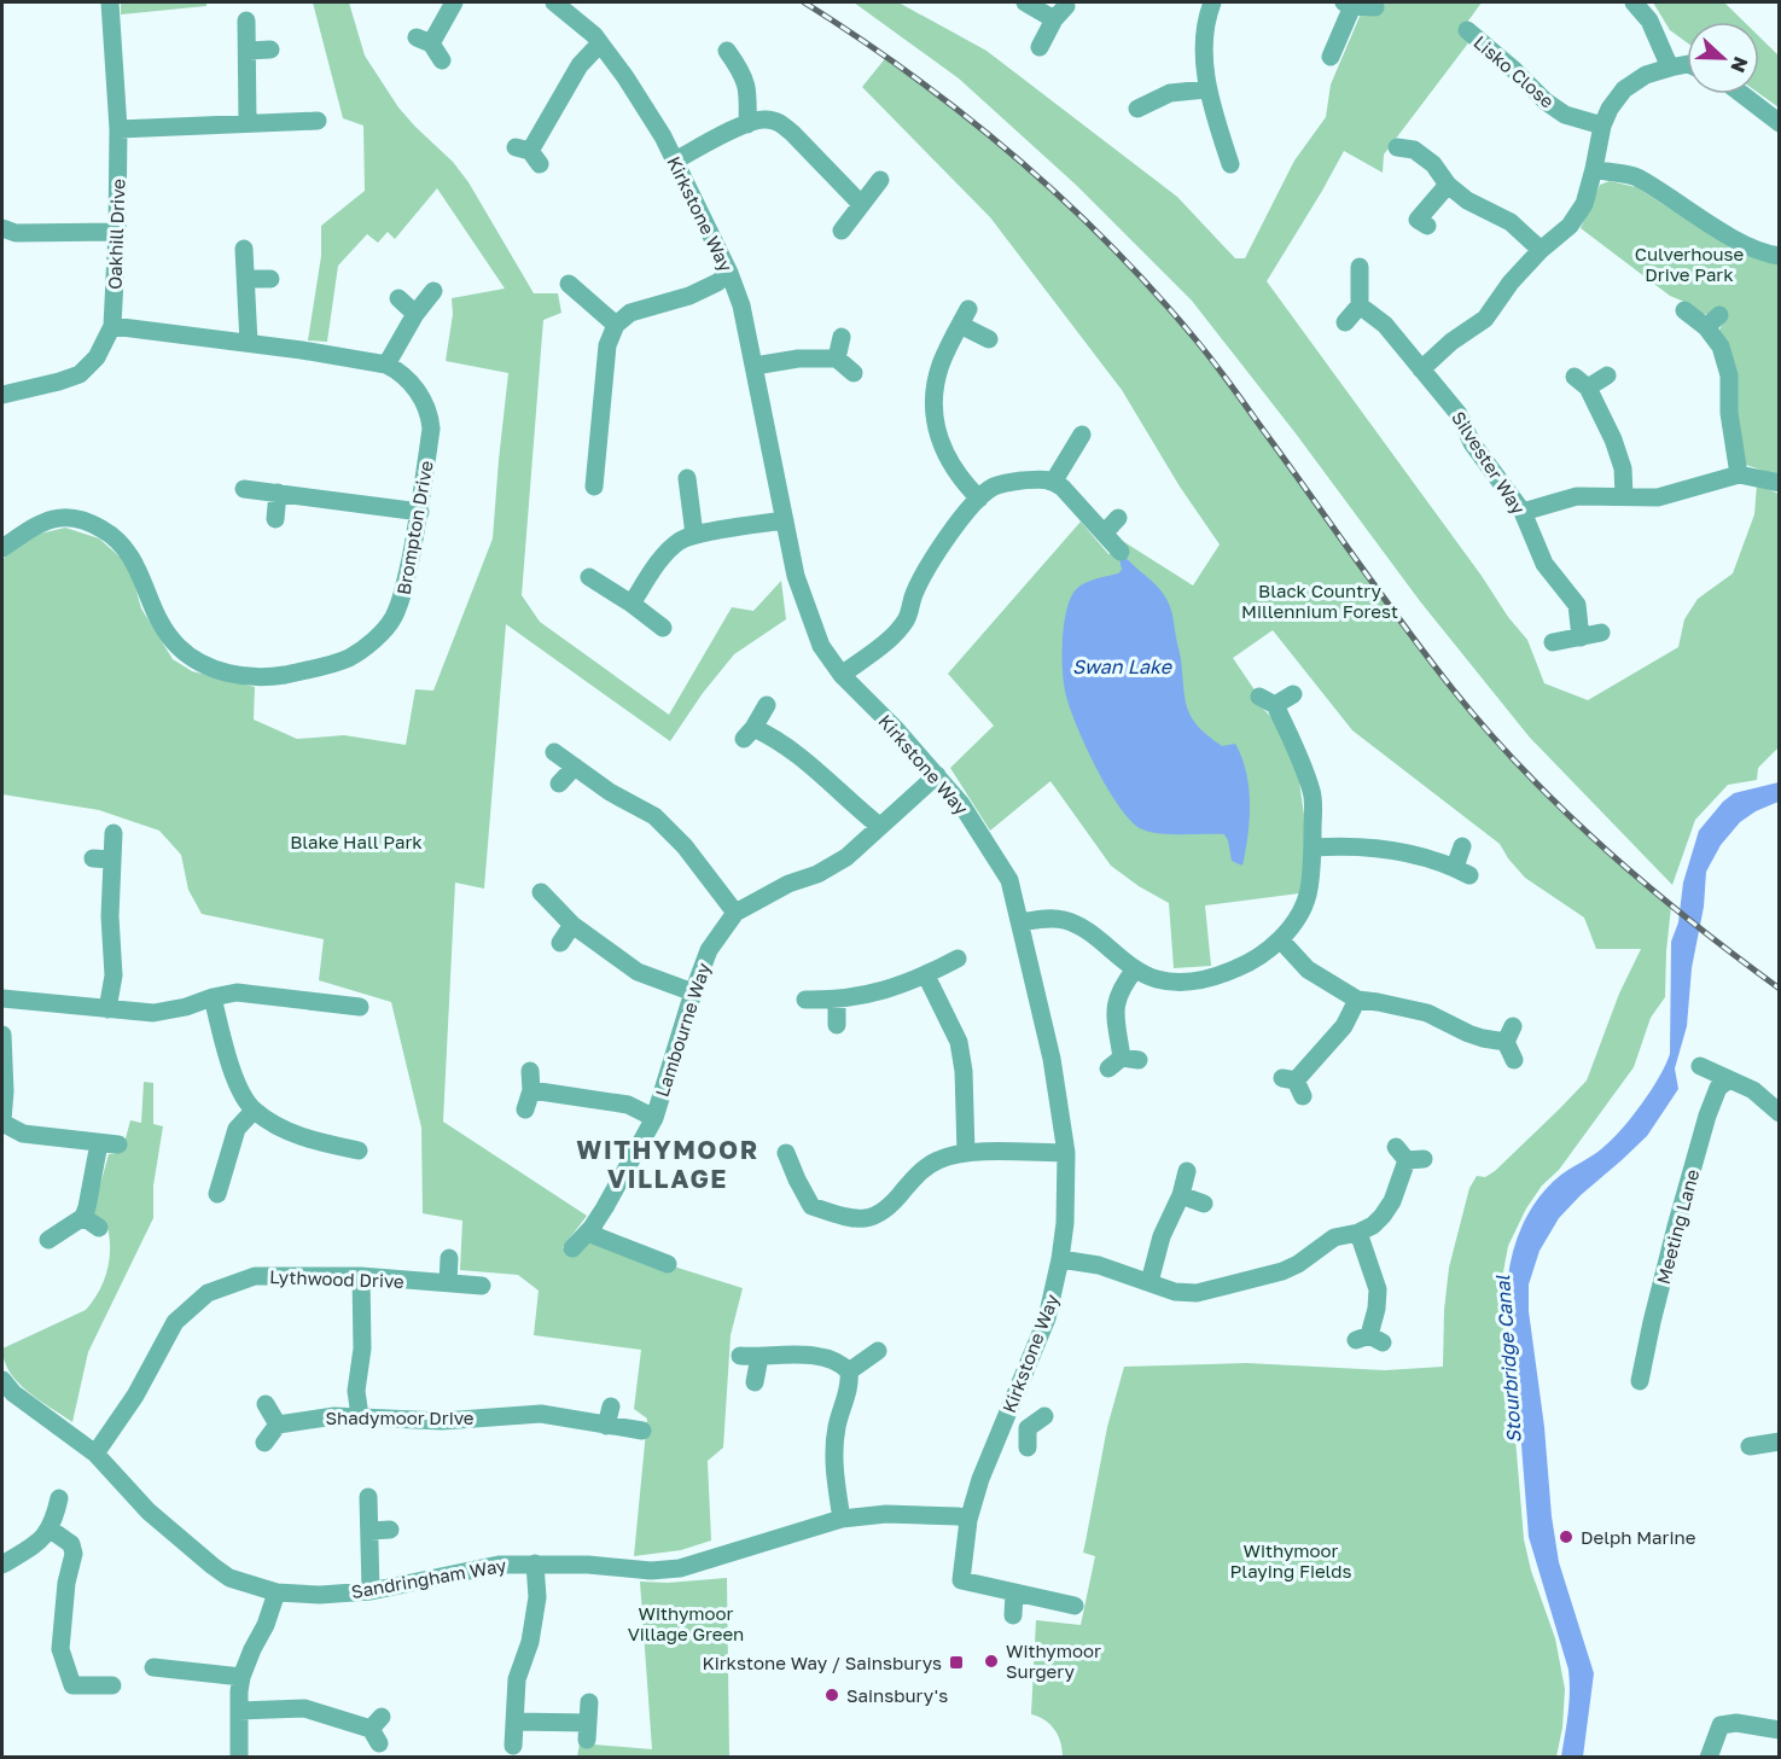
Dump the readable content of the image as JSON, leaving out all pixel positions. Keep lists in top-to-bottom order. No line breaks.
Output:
{"streets":{"street":["Lisko Close","Kirkstone Way","Oakhill Drive","Silvester Way","Brompton Drive","Lambourne Way","Meeting Lane","Lythwood Drive","Shadymoor Drive","Sandringham Way"]},"crossings":[["Kirkstone Way","Lambourne Way"],["Kirkstone Way","Sandringham Way"],["Lythwood Drive","Sandringham Way"]],"districts":["WITHYMOOR VILLAGE"],"water":["Swan Lake","Stourbridge Canal"],"parks":["Culverhouse Drive Park","Black Country Millennium Forest","Blake Hall Park","Withymoor Playing Fields","Withymoor Village Green"],"places":{"other":["Delph Marine","Withymoor Surgery","Sainsbury's"],"transit":["Kirkstone Way / Sainsburys"]},"north":"right"}
